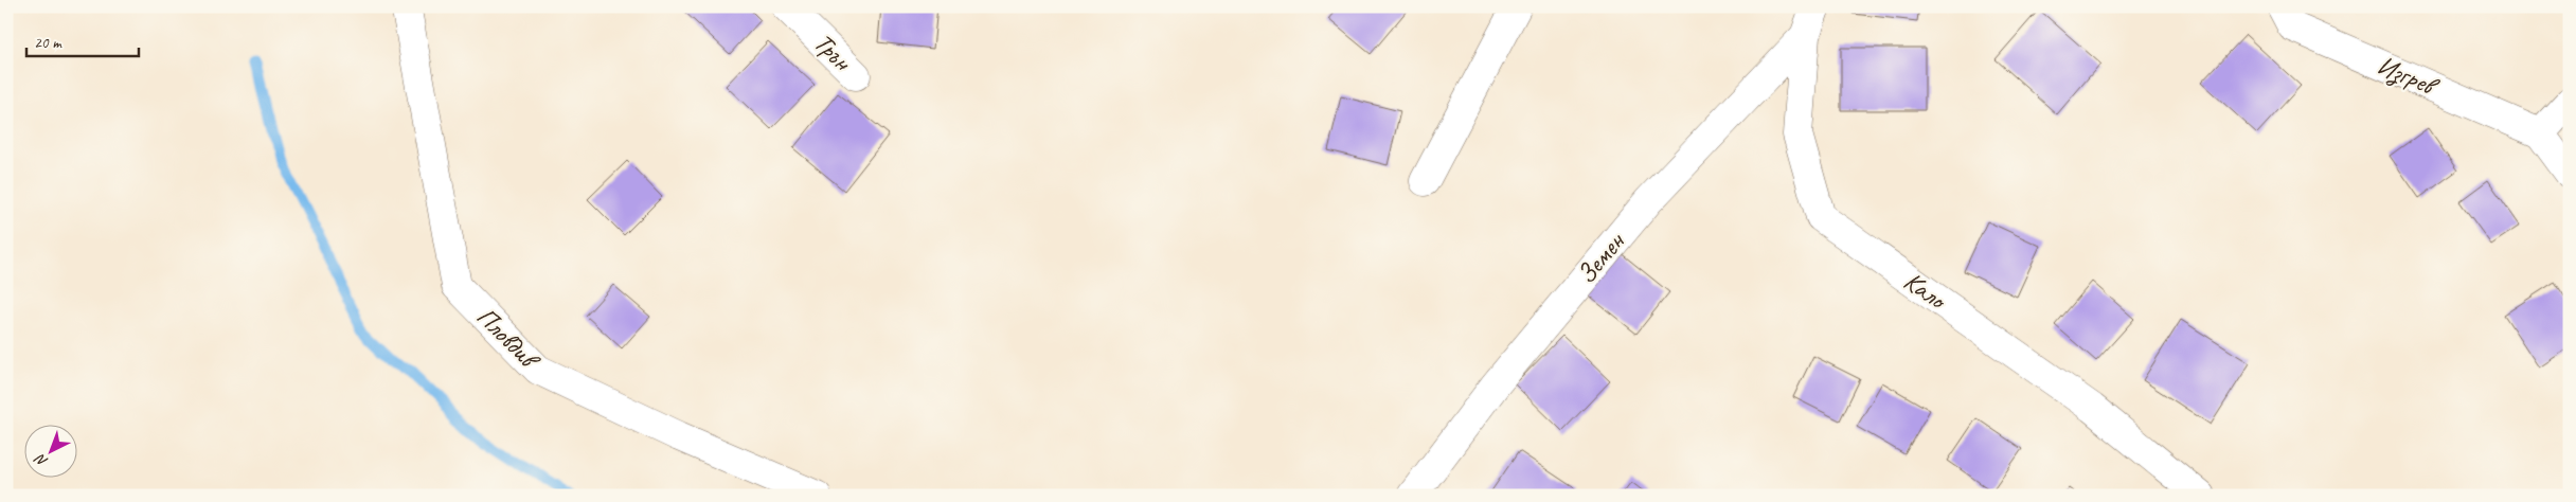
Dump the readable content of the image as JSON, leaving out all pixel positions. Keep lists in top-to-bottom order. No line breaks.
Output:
{"streets":{"street":["Трън","Изгрев","Земен","Кало","Пловдив"]},"crossings":[["Земен","Кало"]],"scale_bar":"20 m","north":"bottom left"}
